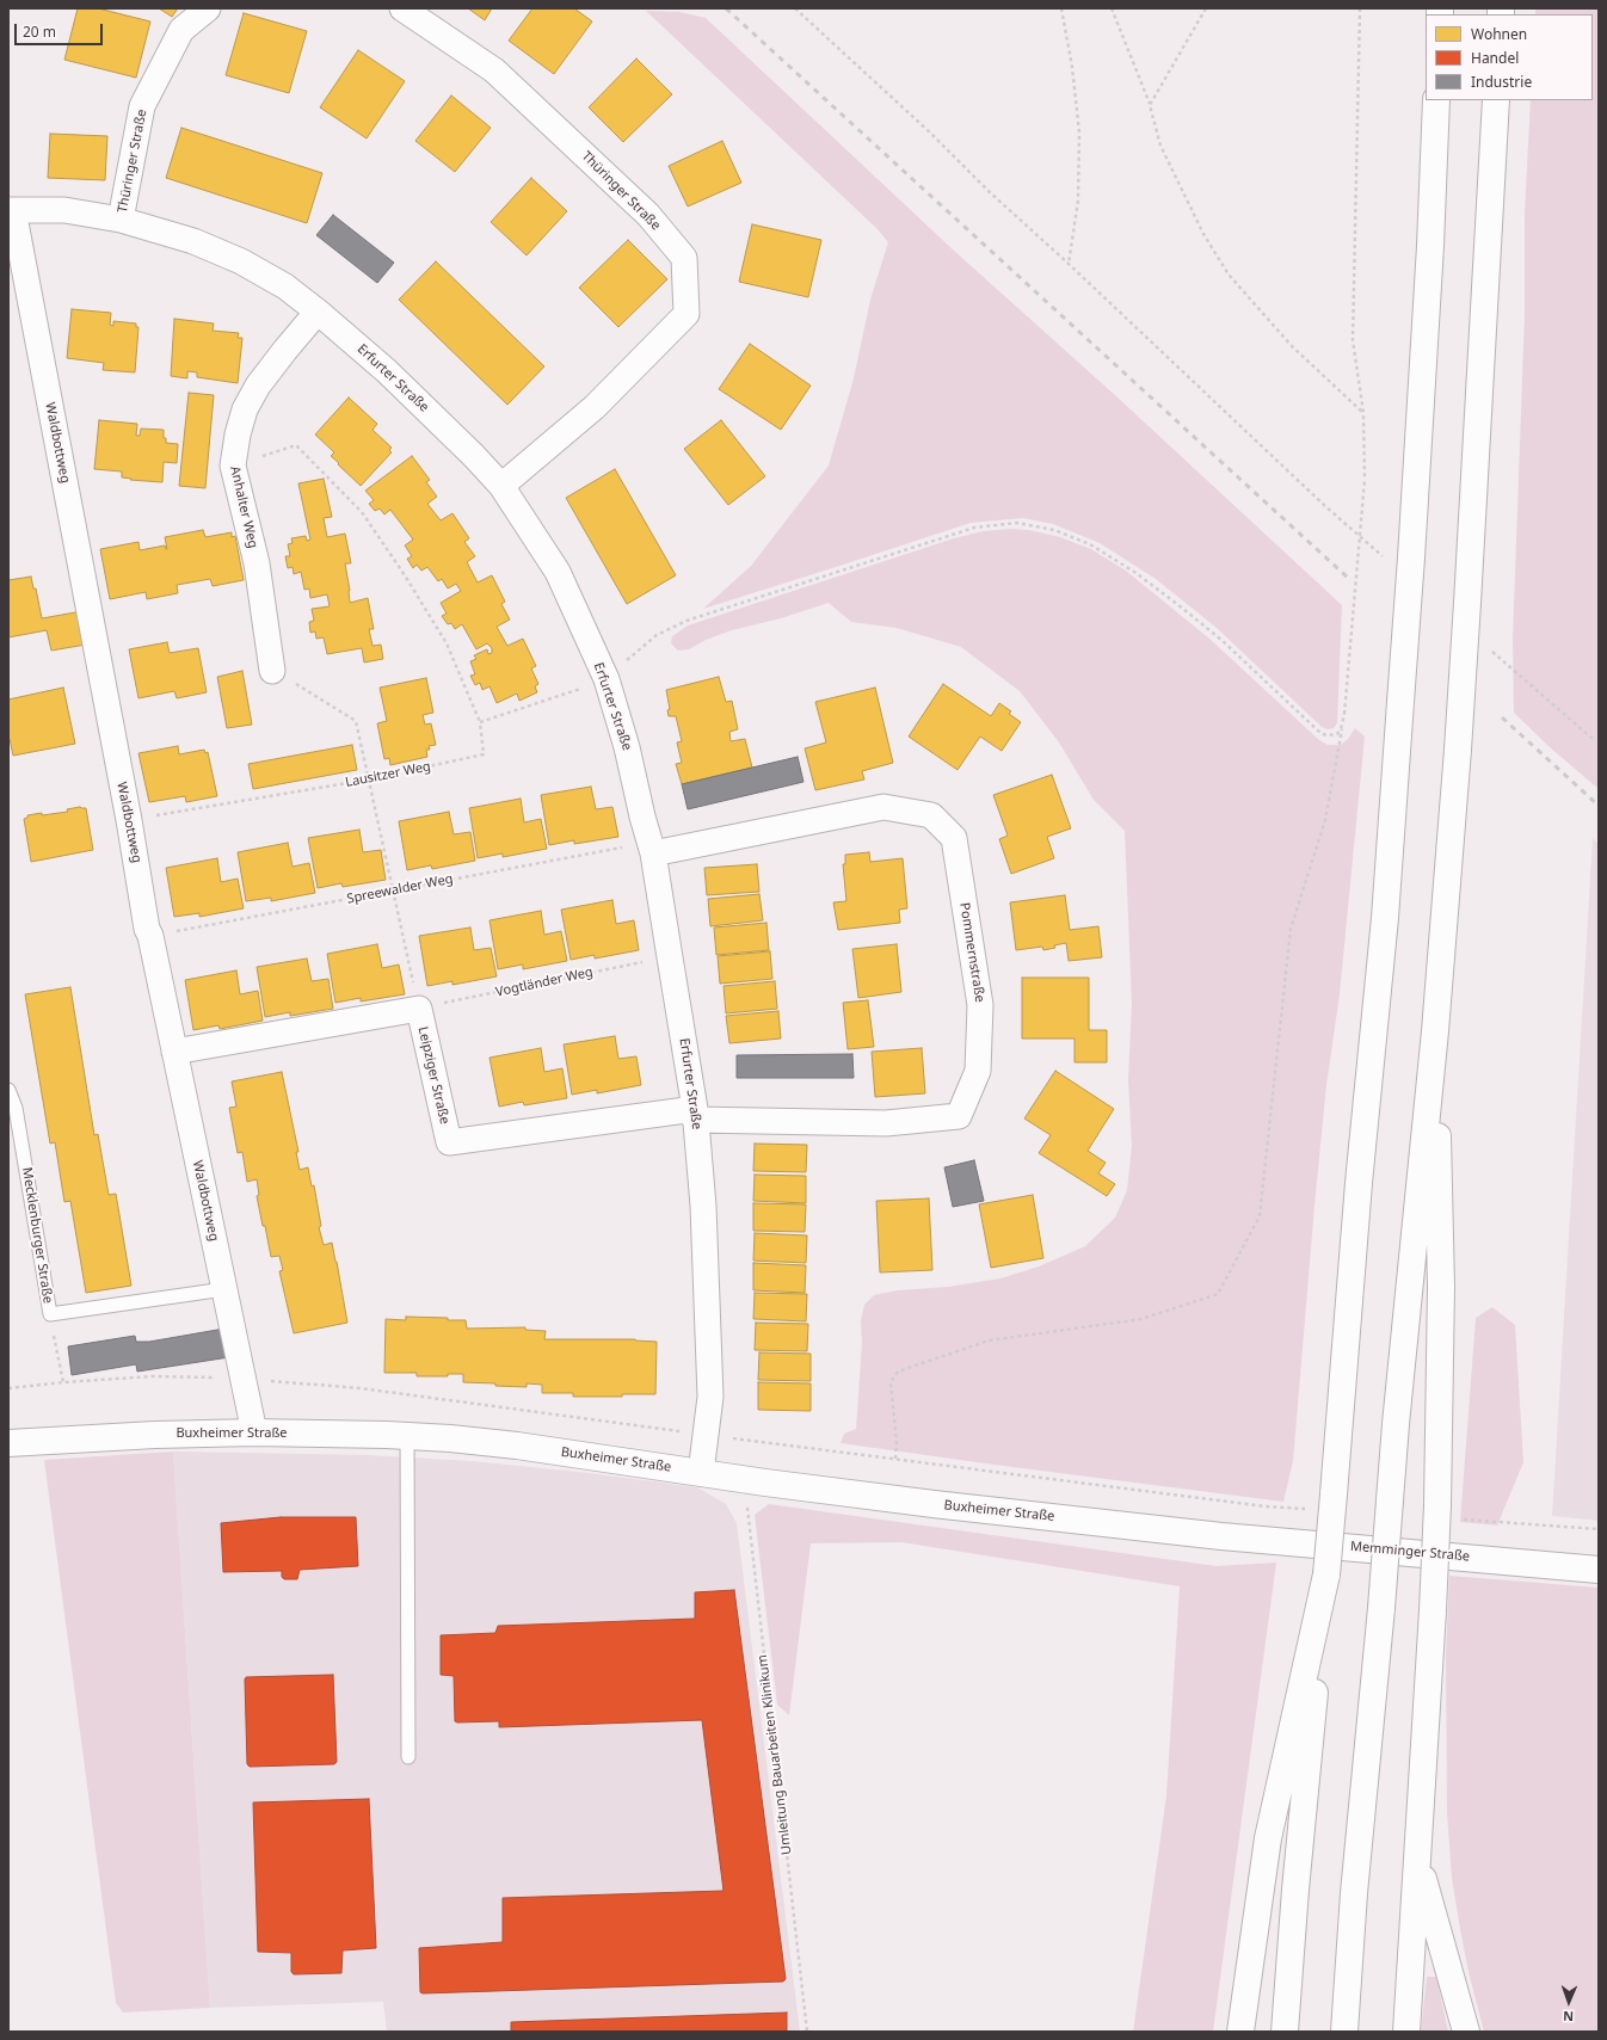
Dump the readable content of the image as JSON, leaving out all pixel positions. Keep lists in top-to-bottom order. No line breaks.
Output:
{"streets":{"main road":["Buxheimer Straße","Memminger Straße"],"street":["Thüringer Straße","Erfurter Straße","Waldbottweg","Anhalter Weg","Pommernstraße","Leipziger Straße"],"lane":["Mecklenburger Straße"],"path":["Lausitzer Weg","Spreewalder Weg","Vogtländer Weg","Umleitung Bauarbeiten Klinikum"]},"crossings":[["Thüringer Straße","Erfurter Straße"],["Erfurter Straße","Waldbottweg"],["Erfurter Straße","Anhalter Weg"],["Erfurter Straße","Spreewalder Weg"],["Erfurter Straße","Pommernstraße"],["Erfurter Straße","Vogtländer Weg"],["Erfurter Straße","Leipziger Straße"],["Erfurter Straße","Buxheimer Straße"],["Waldbottweg","Lausitzer Weg"],["Waldbottweg","Spreewalder Weg"],["Waldbottweg","Leipziger Straße"],["Waldbottweg","Buxheimer Straße"],["Spreewalder Weg","Pommernstraße"],["Pommernstraße","Leipziger Straße"],["Vogtländer Weg","Leipziger Straße"],["Buxheimer Straße","Memminger Straße"],["Buxheimer Straße","Umleitung Bauarbeiten Klinikum"]],"legend":["Wohnen","Handel","Industrie"],"scale_bar":"20 m","north":"bottom"}
